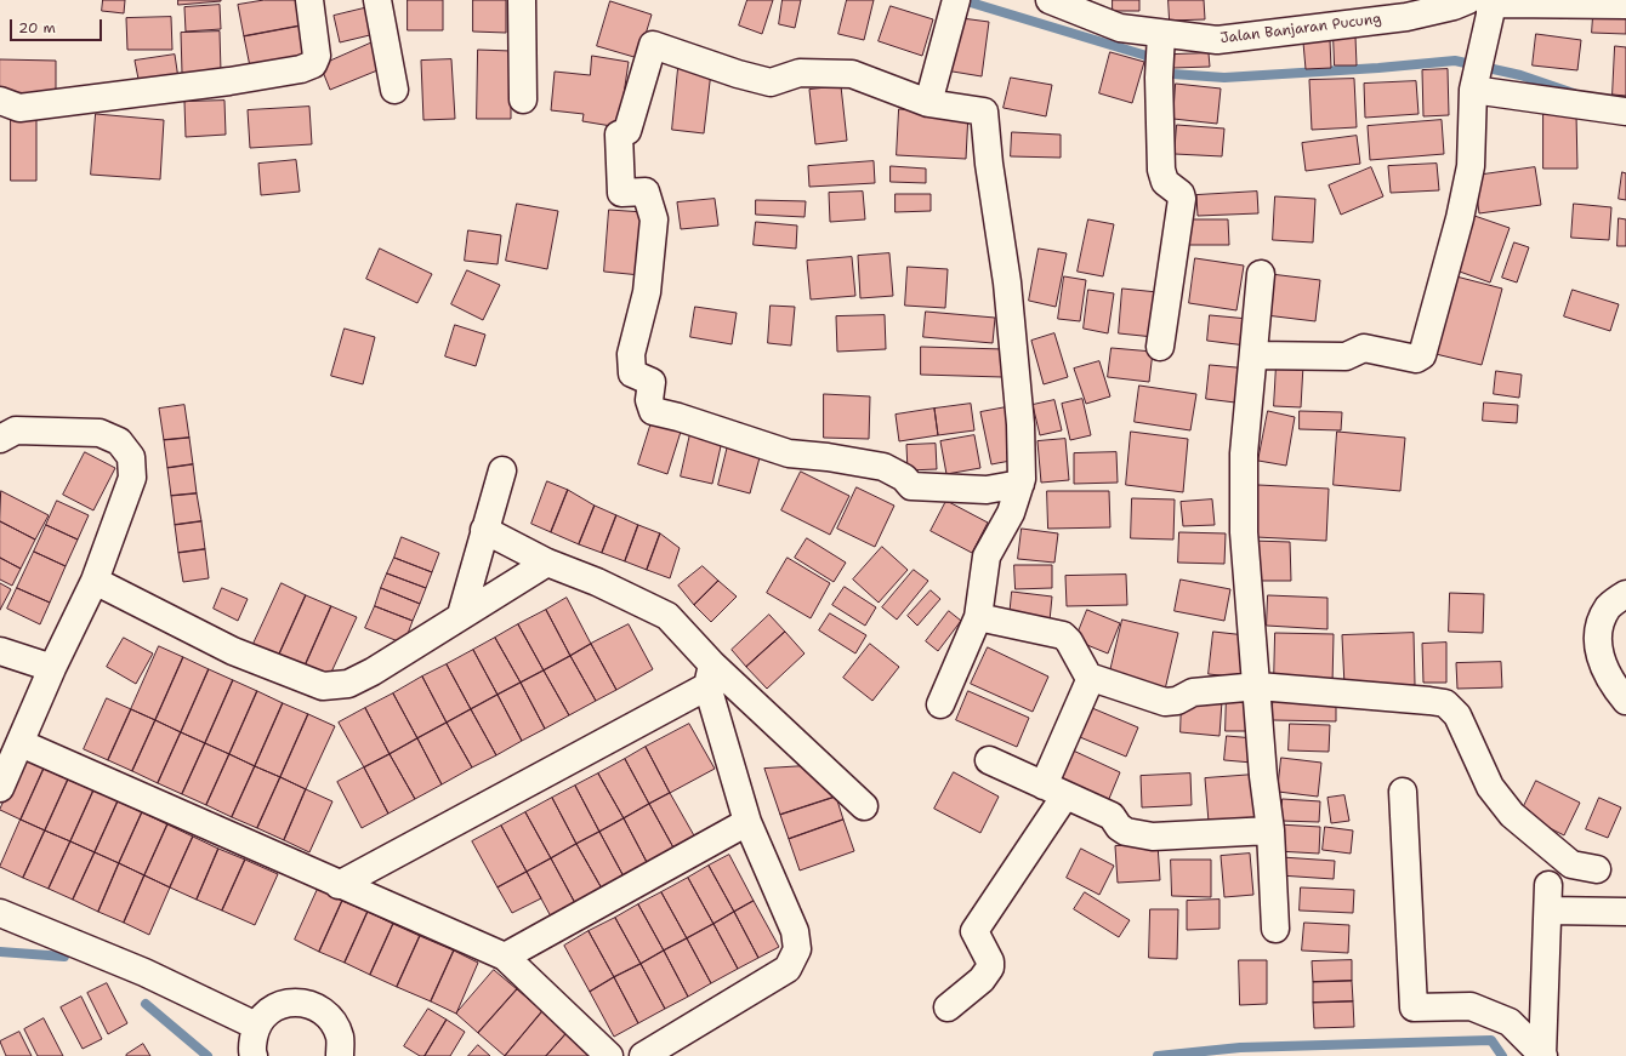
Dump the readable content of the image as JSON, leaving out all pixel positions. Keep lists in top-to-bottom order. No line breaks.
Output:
{"streets":{"street":["Jalan Banjaran Pucung"]},"scale_bar":"20 m"}
